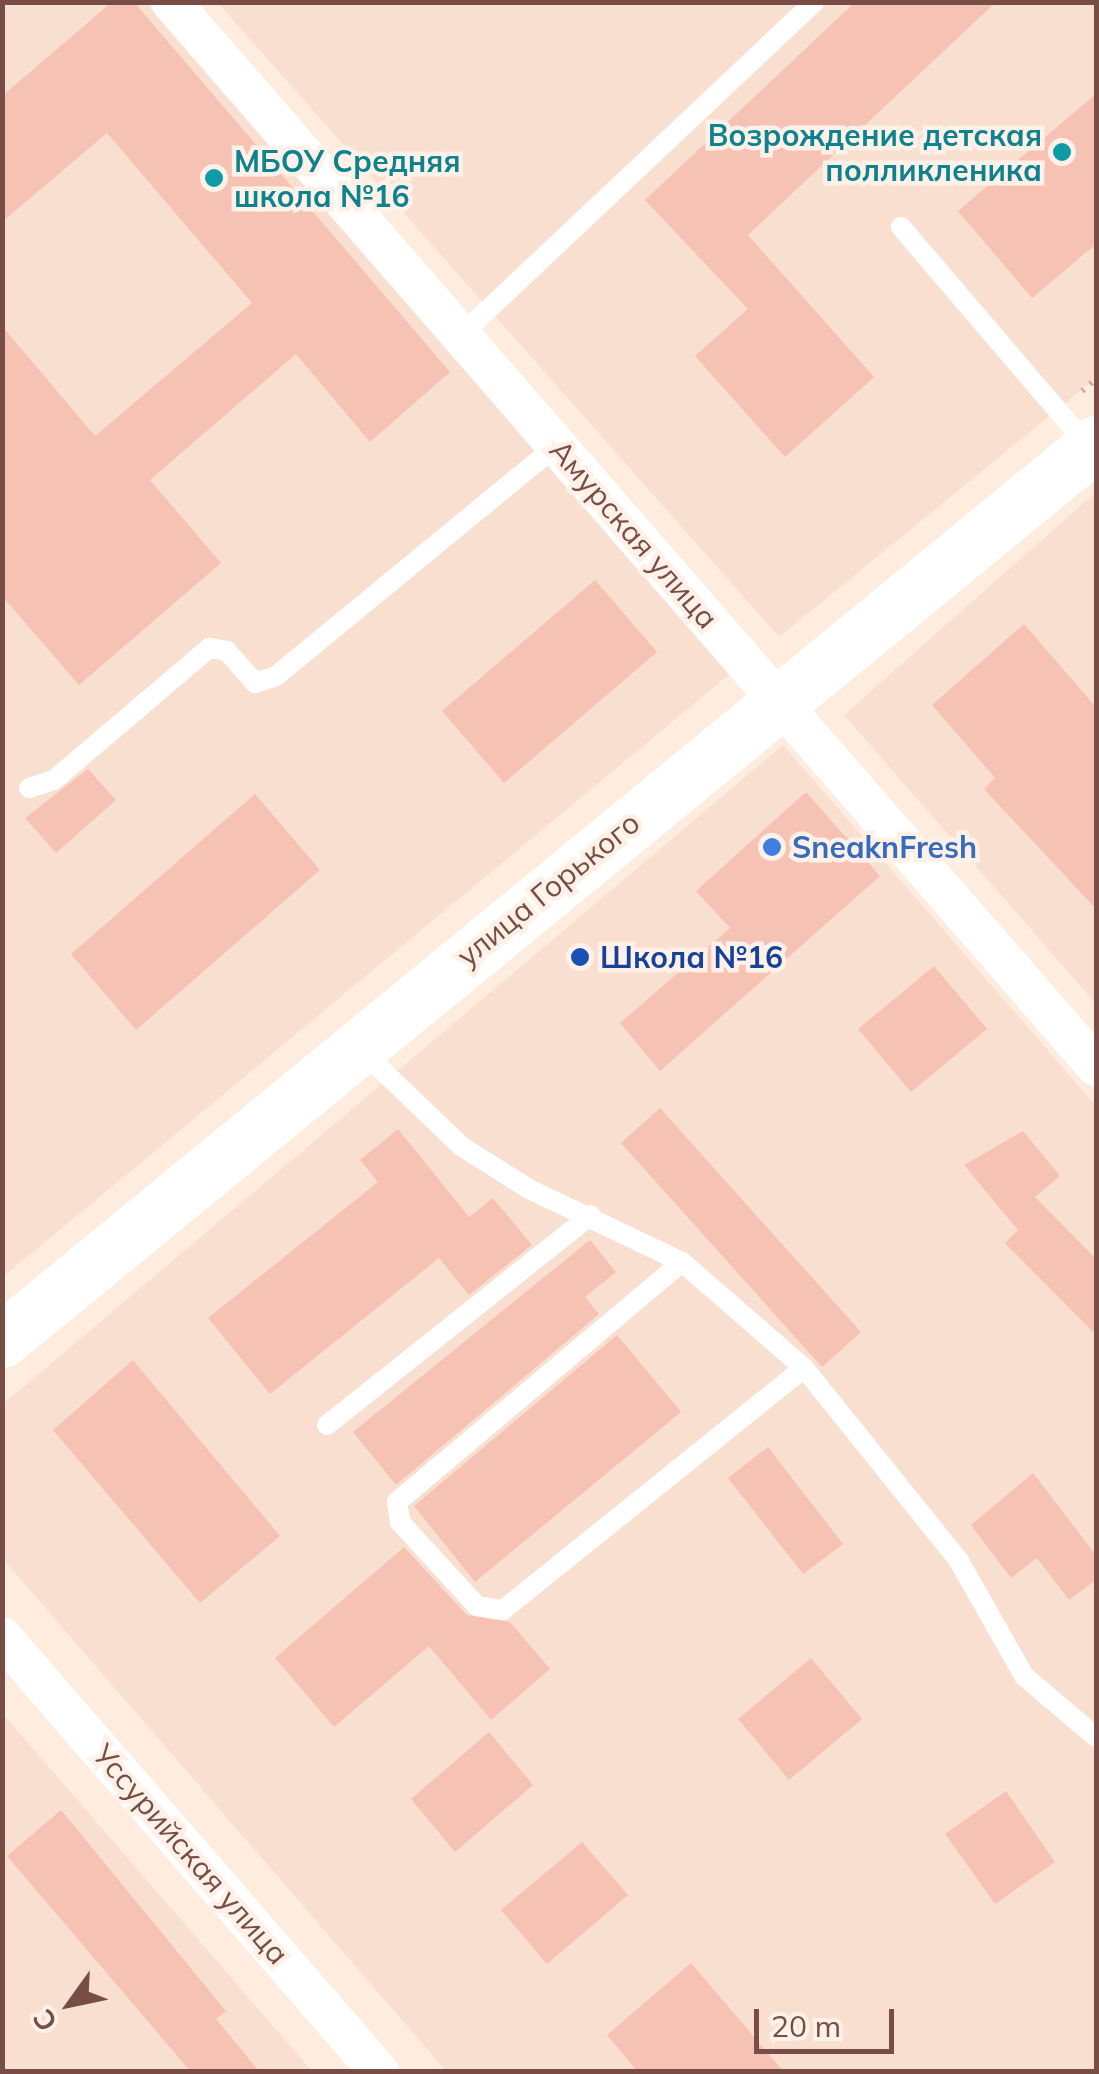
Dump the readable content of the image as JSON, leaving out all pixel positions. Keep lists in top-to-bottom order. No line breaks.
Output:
{"streets":{"main road":["улица Горького"],"street":["Амурская улица","Уссурийская улица"]},"crossings":[["Амурская улица","улица Горького"]],"places":["Возрождение детская полликленика","МБОУ Средняя школа №16","SneaknFresh","Школа №16"],"scale_bar":"20 m","north":"bottom left"}
